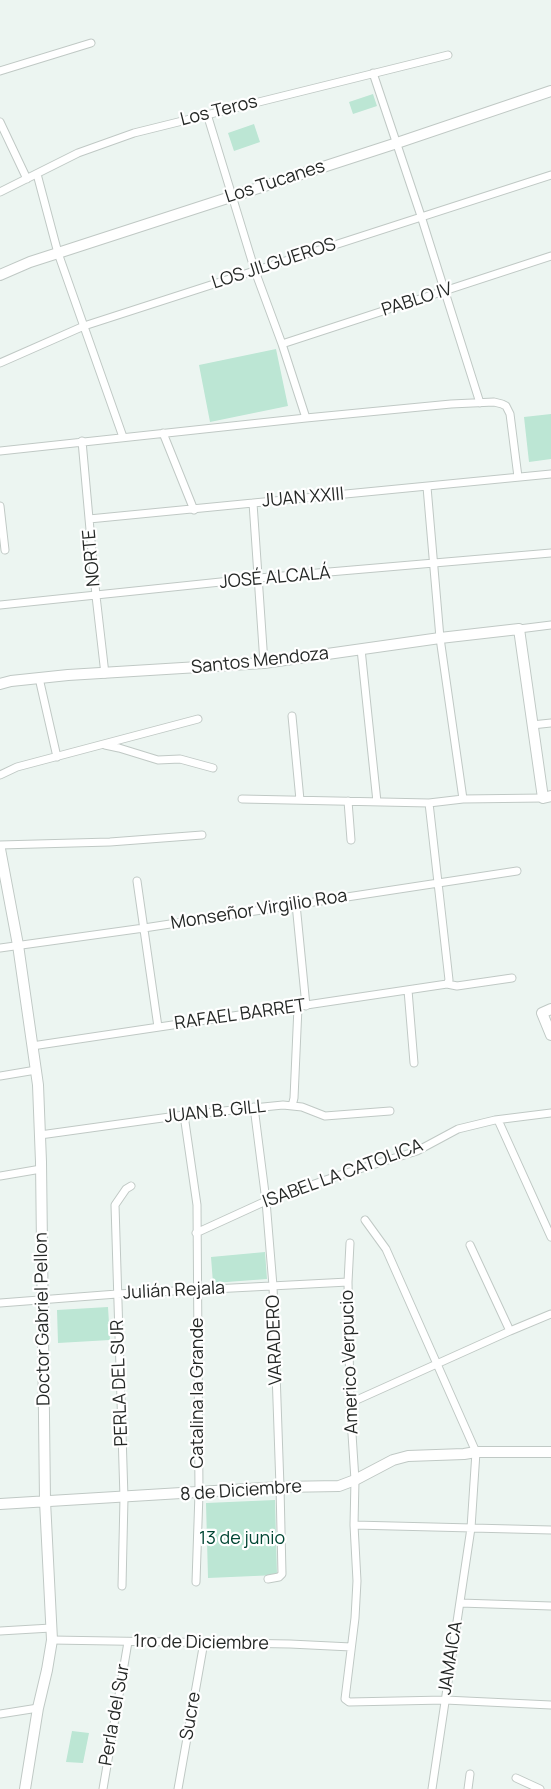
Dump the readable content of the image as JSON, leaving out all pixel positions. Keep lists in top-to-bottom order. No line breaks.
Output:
{"streets":{"street":["Los Teros","Los Tucanes","LOS JILGUEROS","PABLO IV","JUAN XXIII","NORTE","JOSÉ ALCALÁ","Santos Mendoza","Monseñor Virgilio Roa","RAFAEL BARRET","JUAN B. GILL","ISABEL LA CATOLICA","Julián Rejala","Doctor Gabriel Pellon","VARADERO","Americo Verpucio","PERLA DEL SUR","Catalina la Grande","8 de Diciembre","1ro de Diciembre","JAMAICA","Perla del Sur","Sucre"]},"crossings":[["JUAN XXIII","NORTE"],["NORTE","JOSÉ ALCALÁ"],["NORTE","Santos Mendoza"],["Monseñor Virgilio Roa","Doctor Gabriel Pellon"],["RAFAEL BARRET","Doctor Gabriel Pellon"],["JUAN B. GILL","Doctor Gabriel Pellon"],["JUAN B. GILL","VARADERO"],["JUAN B. GILL","Catalina la Grande"],["ISABEL LA CATOLICA","VARADERO"],["ISABEL LA CATOLICA","Catalina la Grande"],["Julián Rejala","Doctor Gabriel Pellon"],["Julián Rejala","VARADERO"],["Julián Rejala","Americo Verpucio"],["Julián Rejala","PERLA DEL SUR"],["Julián Rejala","Catalina la Grande"],["Doctor Gabriel Pellon","8 de Diciembre"],["Doctor Gabriel Pellon","1ro de Diciembre"],["VARADERO","8 de Diciembre"],["Americo Verpucio","8 de Diciembre"],["Americo Verpucio","1ro de Diciembre"],["Americo Verpucio","JAMAICA"],["PERLA DEL SUR","8 de Diciembre"],["Catalina la Grande","8 de Diciembre"],["8 de Diciembre","JAMAICA"],["1ro de Diciembre","Perla del Sur"],["1ro de Diciembre","Sucre"]],"parks":["13 de junio"]}
